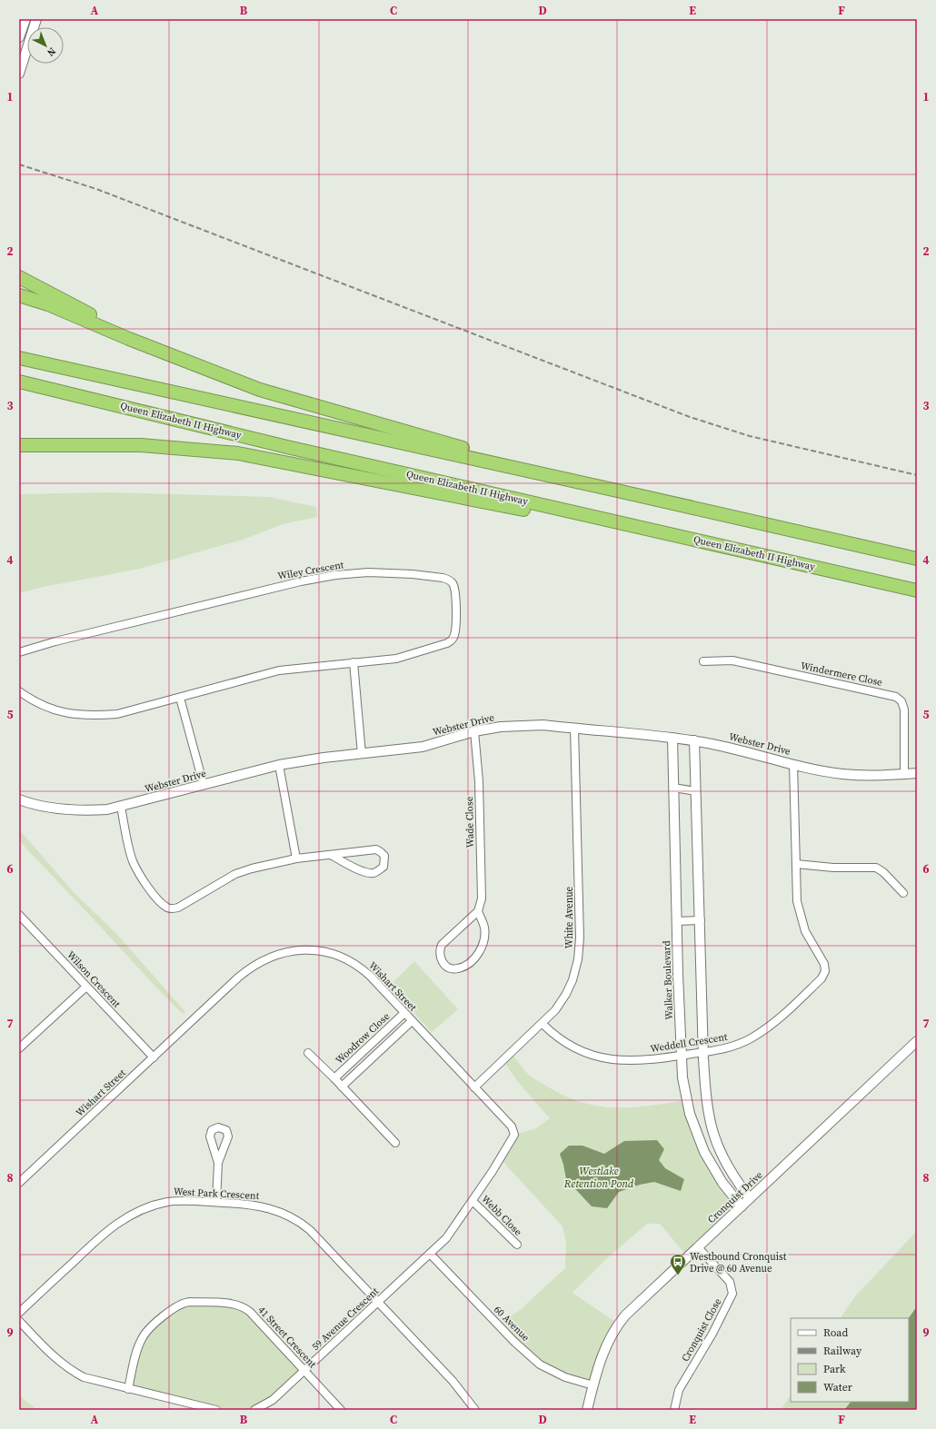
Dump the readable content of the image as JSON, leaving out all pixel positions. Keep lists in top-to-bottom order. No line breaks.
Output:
{"streets":{"highway":["Queen Elizabeth II Highway"],"street":["Wiley Crescent","Windermere Close","Webster Drive","Wade Close","White Avenue","Wilson Crescent","Walker Boulevard","Wishart Street","Woodrow Close","Weddell Crescent","West Park Crescent","Cronquist Drive","Webb Close","59 Avenue Crescent","60 Avenue","Cronquist Close","41 Street Crescent"]},"crossings":[["Windermere Close","Webster Drive"],["Webster Drive","Wade Close"],["Webster Drive","White Avenue"],["Webster Drive","Walker Boulevard"],["Webster Drive","Weddell Crescent"],["White Avenue","Wishart Street"],["White Avenue","Weddell Crescent"],["Wilson Crescent","Wishart Street"],["Walker Boulevard","Weddell Crescent"],["Walker Boulevard","Cronquist Drive"],["Wishart Street","Woodrow Close"],["Wishart Street","Webb Close"],["Wishart Street","59 Avenue Crescent"],["Wishart Street","60 Avenue"],["West Park Crescent","59 Avenue Crescent"],["Cronquist Drive","60 Avenue"],["Cronquist Drive","Cronquist Close"],["59 Avenue Crescent","60 Avenue"],["59 Avenue Crescent","41 Street Crescent"]],"water":["Westlake Retention Pond"],"places":{"bus stop":["Westbound Cronquist Drive @ 60 Avenue"]},"legend":["Road","Railway","Park","Water"],"north":"bottom right","grid":{"columns":["A","B","C","D","E","F"],"rows":["1","2","3","4","5","6","7","8","9"]}}
